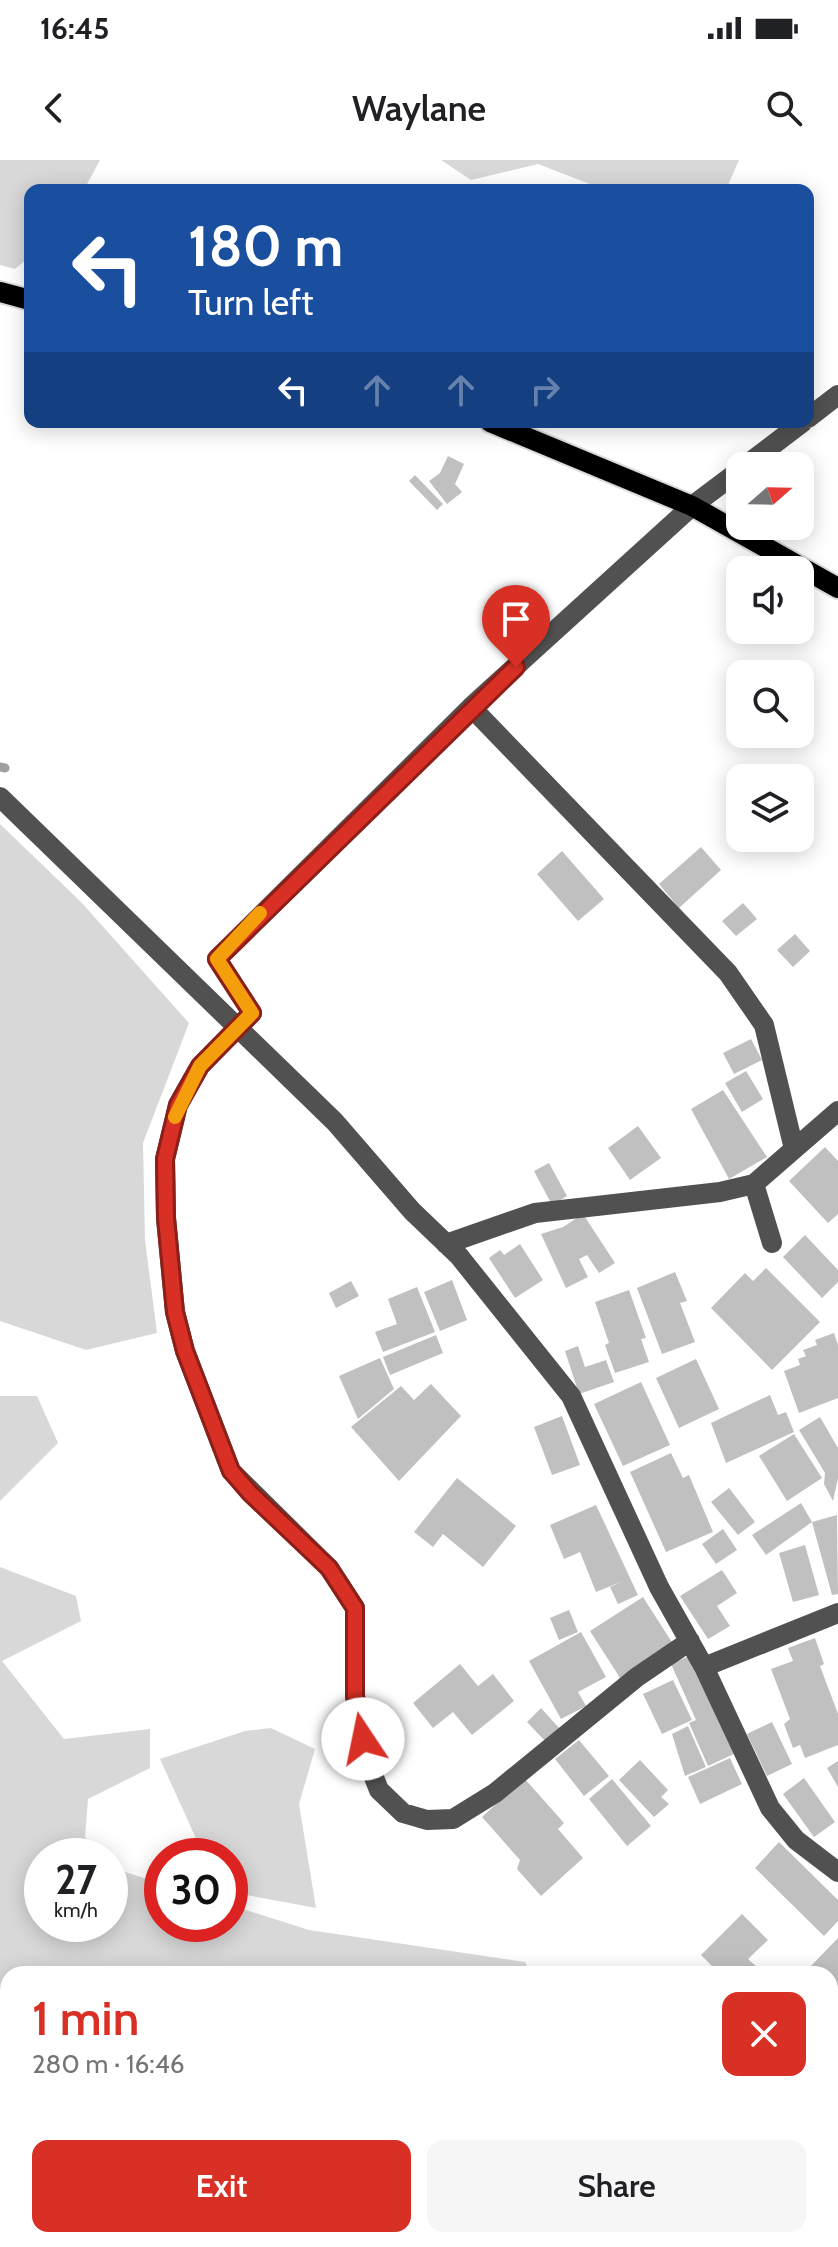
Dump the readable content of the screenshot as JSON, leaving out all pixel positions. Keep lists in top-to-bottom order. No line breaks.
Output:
{"north":"right","page":{"status":"16:45","header":"Waylane","turn":["180 m","Turn left"],"speed":"27 km/h","limit":"30","heading":["1 min","280 m · 16:46"],"buttons":["Exit","Share"]}}
